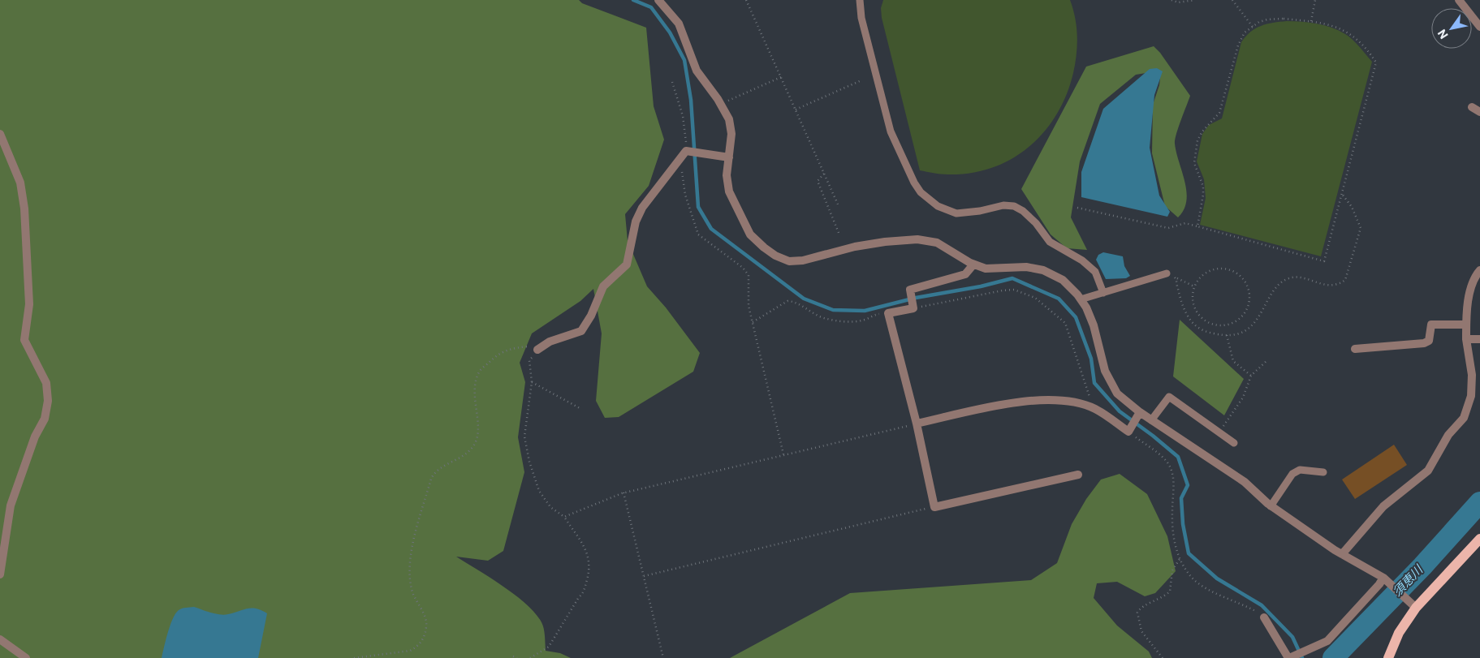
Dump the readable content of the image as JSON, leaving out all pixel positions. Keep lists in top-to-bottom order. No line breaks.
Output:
{"water":["須恵川"],"north":"bottom left"}
